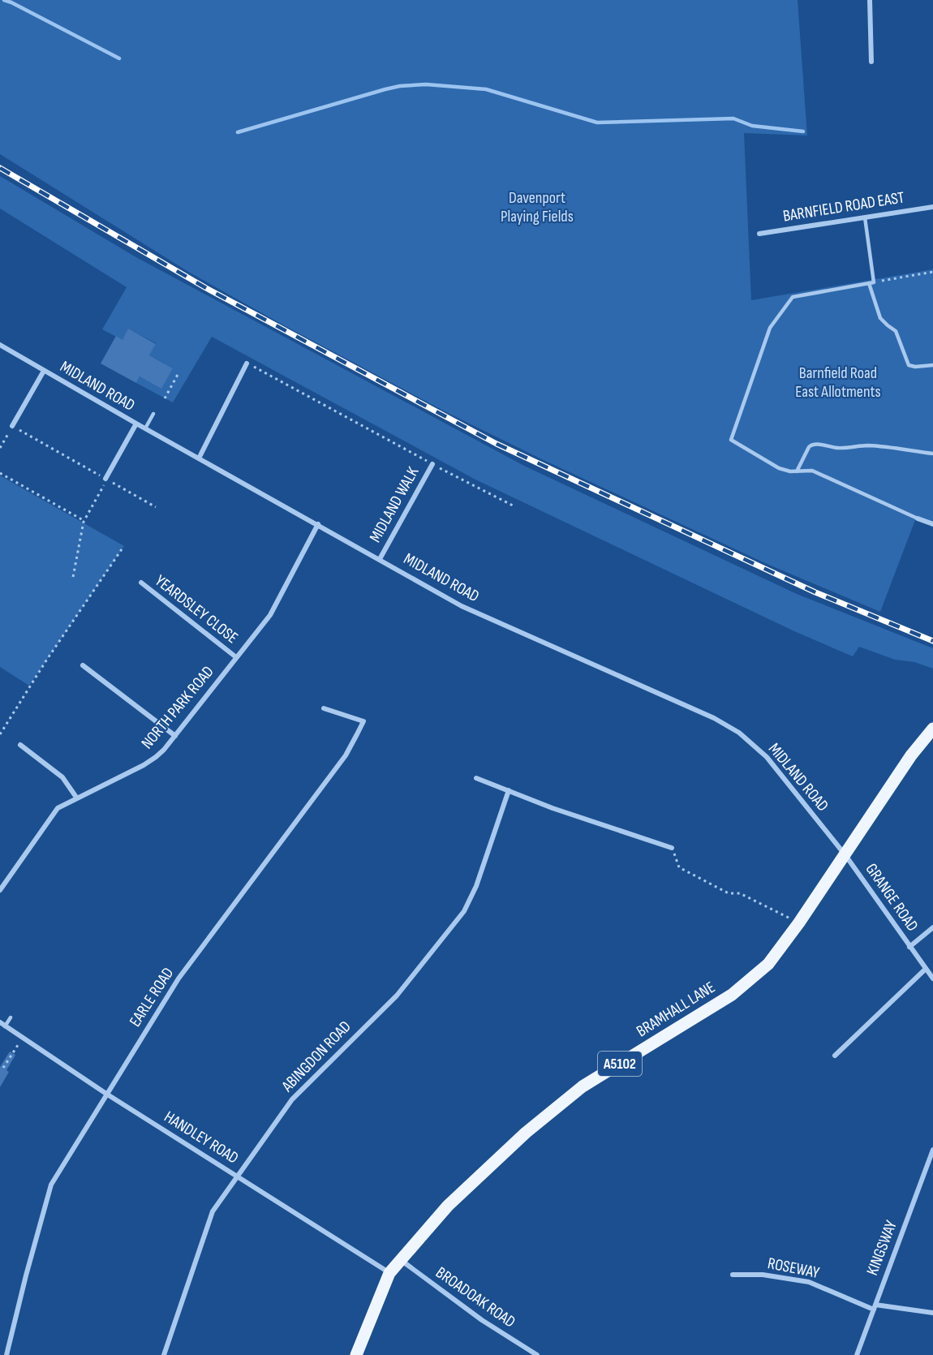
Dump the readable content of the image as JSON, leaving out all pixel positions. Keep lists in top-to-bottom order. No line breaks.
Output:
{"streets":{"main road":["BRAMHALL LANE","A5102"],"street":["BARNFIELD ROAD EAST","MIDLAND ROAD","MIDLAND WALK","YEARDSLEY CLOSE","NORTH PARK ROAD","GRANGE ROAD","EARLE ROAD","ABINGDON ROAD","HANDLEY ROAD","KINGSWAY","ROSEWAY","BROADOAK ROAD"]},"crossings":[["MIDLAND ROAD","MIDLAND WALK"],["MIDLAND ROAD","NORTH PARK ROAD"],["MIDLAND ROAD","GRANGE ROAD"],["MIDLAND ROAD","BRAMHALL LANE"],["YEARDSLEY CLOSE","NORTH PARK ROAD"],["GRANGE ROAD","BRAMHALL LANE"],["EARLE ROAD","HANDLEY ROAD"],["BRAMHALL LANE","HANDLEY ROAD"],["BRAMHALL LANE","BROADOAK ROAD"],["ABINGDON ROAD","HANDLEY ROAD"],["KINGSWAY","ROSEWAY"]],"parks":["Davenport Playing Fields","Barnfield Road East Allotments"]}
